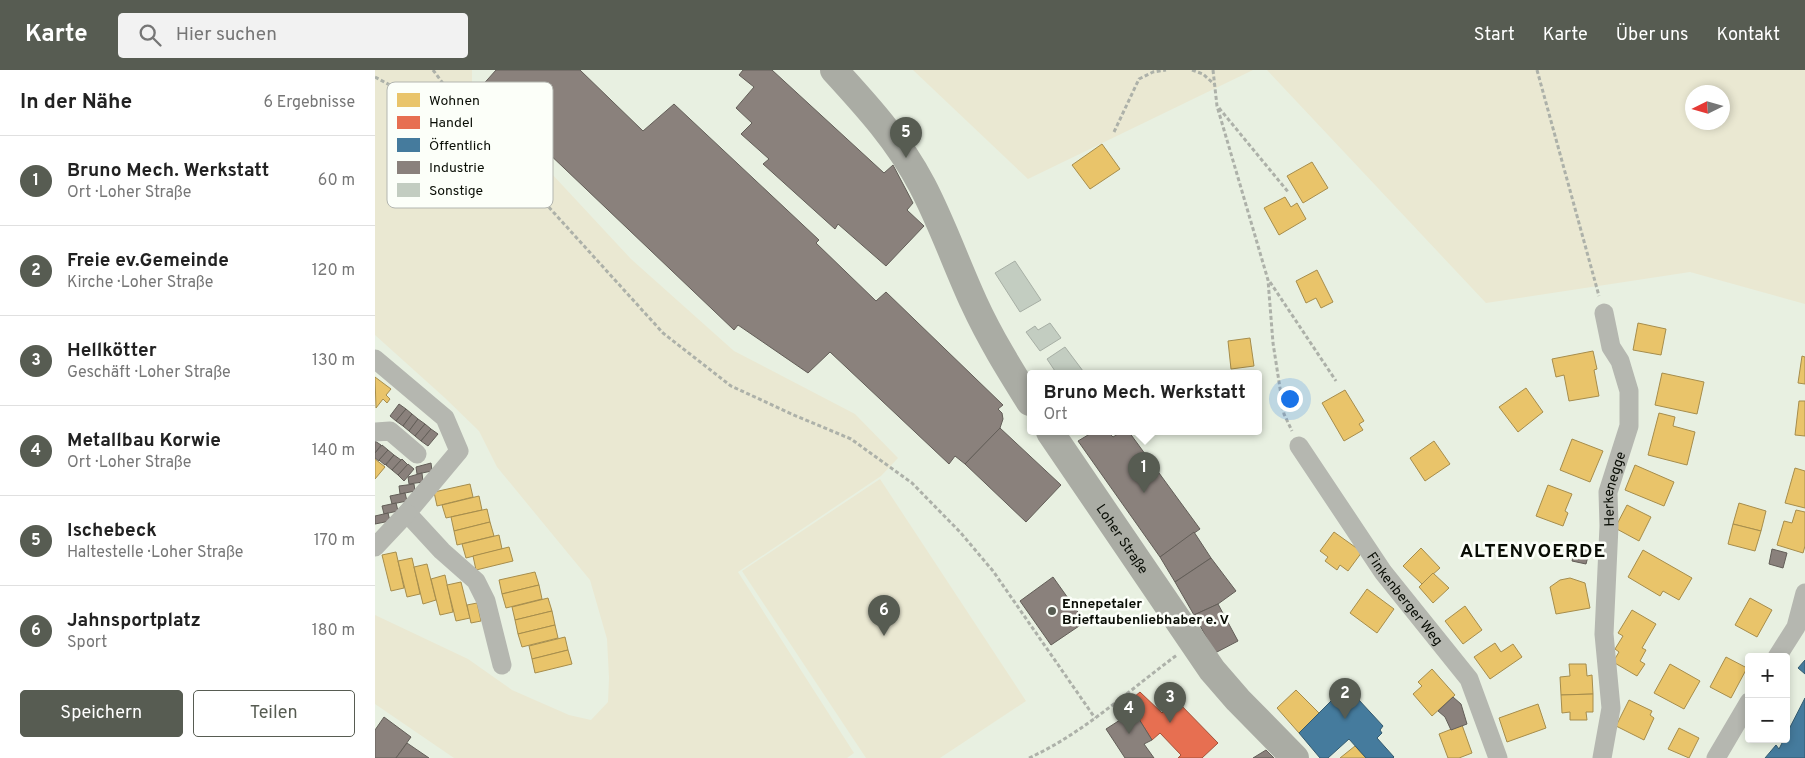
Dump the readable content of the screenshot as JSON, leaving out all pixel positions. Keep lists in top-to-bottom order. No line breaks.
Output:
{"streets":{"main road":["Loher Straße"],"street":["Herkenegge","Finkenberger Weg"]},"districts":["ALTENVOERDE"],"places":["Ennepetaler Brieftaubenliebhaber e. V"],"legend":["Wohnen","Handel","Öffentlich","Industrie","Sonstige"],"north":"left","page":{"header":"Karte","search":"Hier suchen","nav":["Start","Karte","Über uns","Kontakt"],"heading":["In der Nähe","6 Ergebnisse"],"pins":["5","1","6","2","3","4"],"list":[{"mark":"1","name":"Bruno Mech. Werkstatt","note":"Ort · Loher Straße","value":"60 m"},{"mark":"2","name":"Freie ev.Gemeinde","note":"Kirche · Loher Straße","value":"120 m"},{"mark":"3","name":"Hellkötter","note":"Geschäft · Loher Straße","value":"130 m"},{"mark":"4","name":"Metallbau Korwie","note":"Ort · Loher Straße","value":"140 m"},{"mark":"5","name":"Ischebeck","note":"Haltestelle · Loher Straße","value":"170 m"},{"mark":"6","name":"Jahnsportplatz","note":"Sport","value":"180 m"}],"popup":["Bruno Mech. Werkstatt","Ort"],"map_buttons":["+","−"],"buttons":["Speichern","Teilen"]}}
